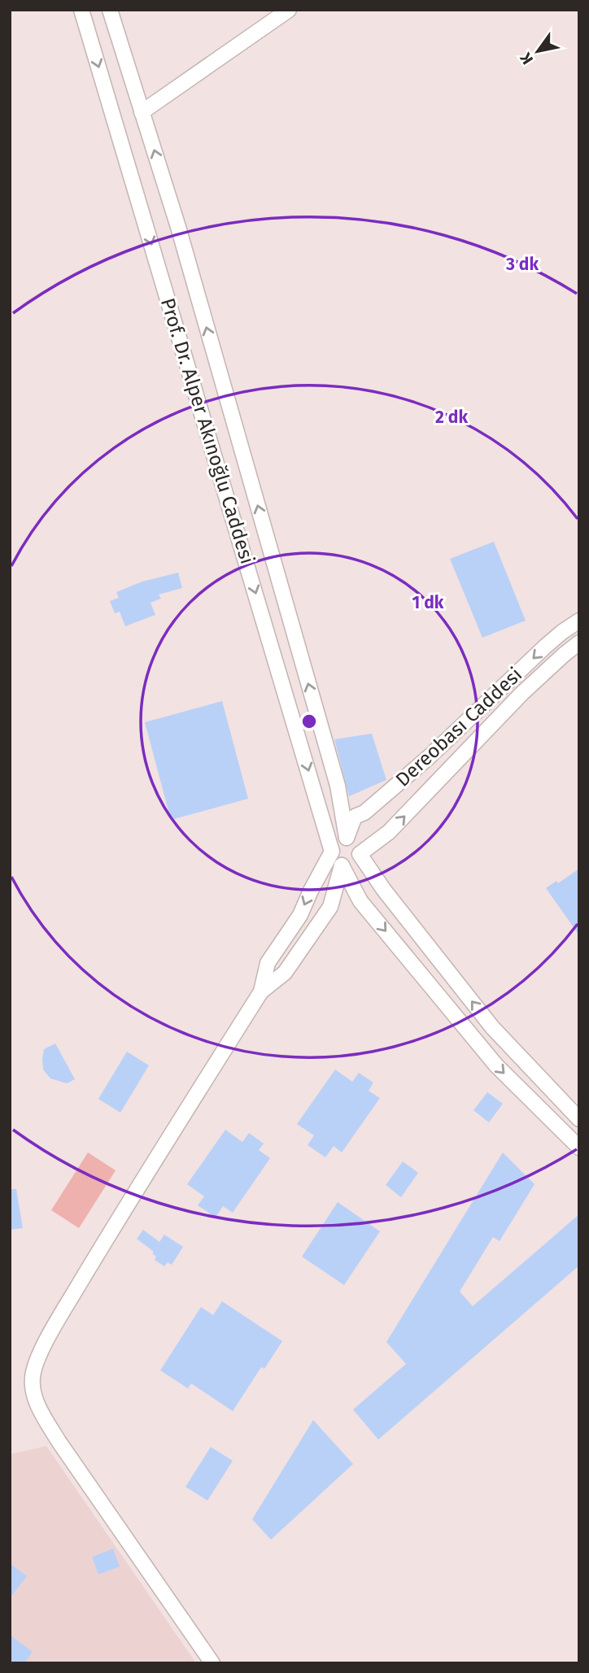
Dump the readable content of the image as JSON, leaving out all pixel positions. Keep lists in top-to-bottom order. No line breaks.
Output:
{"streets":{"street":["Prof. Dr. Alper Akınoğlu Caddesi","Dereobası Caddesi"]},"crossings":[["Prof. Dr. Alper Akınoğlu Caddesi","Dereobası Caddesi"]],"north":"bottom left","rings":["3 dk","2 dk","1 dk"]}
